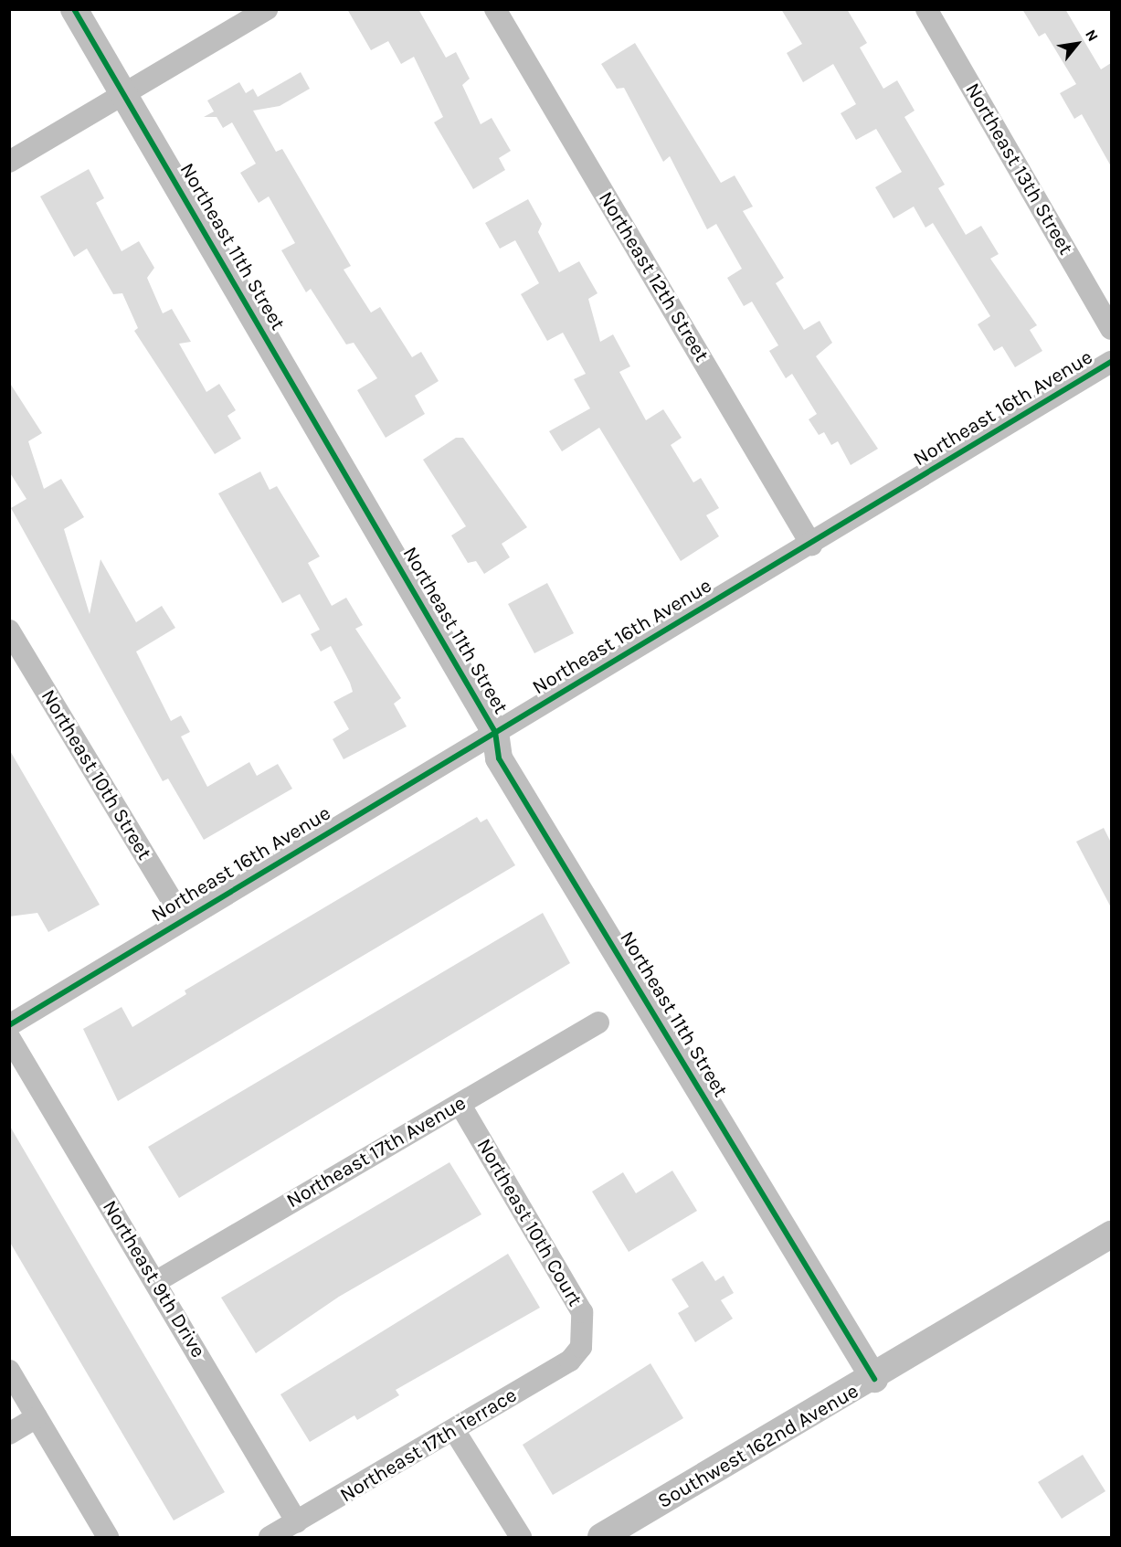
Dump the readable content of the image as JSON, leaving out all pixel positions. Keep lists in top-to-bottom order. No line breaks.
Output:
{"streets":{"street":["Northeast 13th Street","Northeast 11th Street","Northeast 12th Street","Northeast 16th Avenue","Northeast 10th Street","Northeast 17th Avenue","Northeast 10th Court","Northeast 9th Drive","Northeast 17th Terrace","Southwest 162nd Avenue"]},"crossings":[["Northeast 11th Street","Northeast 16th Avenue"],["Northeast 11th Street","Southwest 162nd Avenue"],["Northeast 12th Street","Northeast 16th Avenue"],["Northeast 16th Avenue","Northeast 10th Street"],["Northeast 17th Avenue","Northeast 10th Court"],["Northeast 17th Avenue","Northeast 9th Drive"],["Northeast 10th Court","Northeast 17th Terrace"],["Northeast 9th Drive","Northeast 17th Terrace"]],"north":"top right"}
